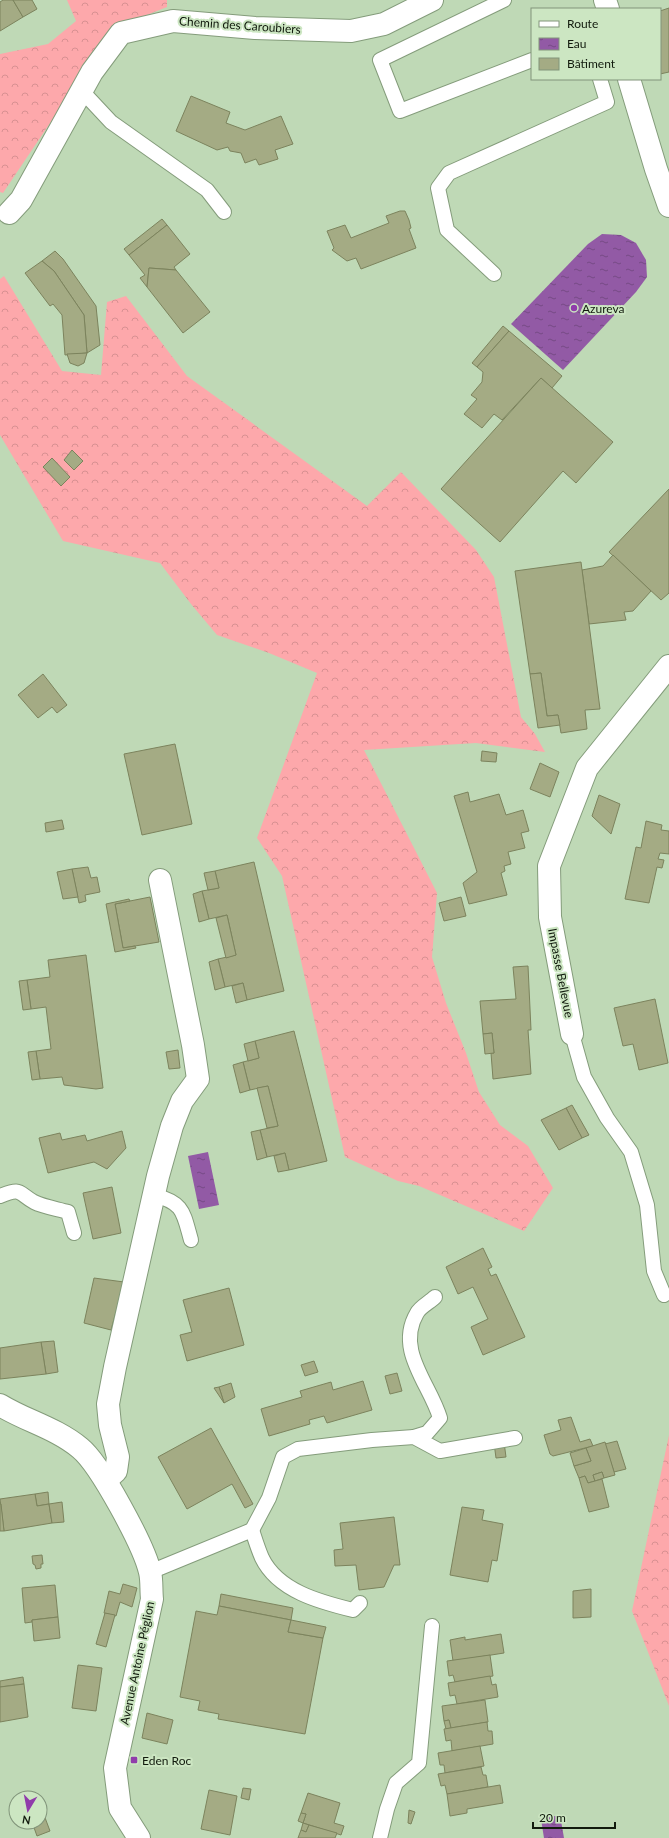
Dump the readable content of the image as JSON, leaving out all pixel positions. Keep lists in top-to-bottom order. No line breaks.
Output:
{"streets":{"street":["Chemin des Caroubiers","Impasse Bellevue","Avenue Antoine Péglion"]},"places":{"other":["Azureva"],"transit":["Eden Roc"]},"legend":["Route","Eau","Bâtiment"],"scale_bar":"20 m","north":"bottom"}
